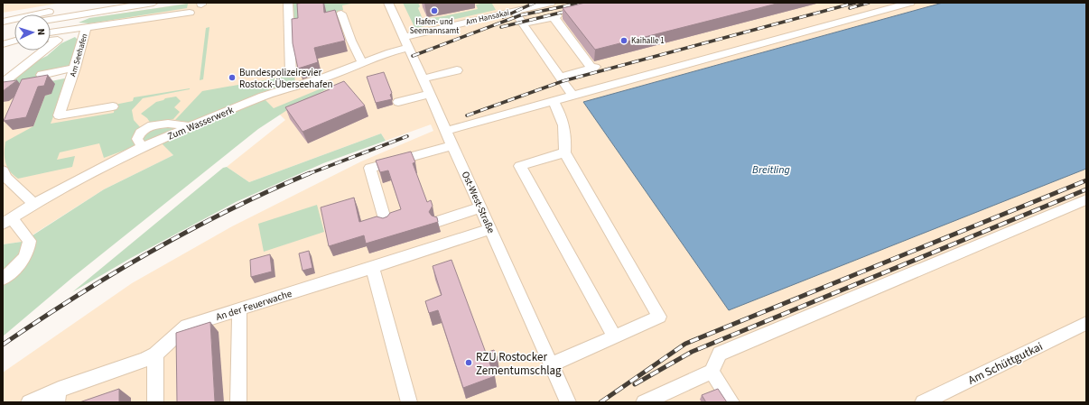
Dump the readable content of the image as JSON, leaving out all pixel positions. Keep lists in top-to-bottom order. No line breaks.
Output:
{"streets":{"street":["Am Hansakai","Am Seehafen","Zum Wasserwerk","Ost-West-Straße","An der Feuerwache","Am Schüttgutkai"]},"crossings":[["Am Hansakai","Ost-West-Straße"],["Zum Wasserwerk","Ost-West-Straße"],["Ost-West-Straße","An der Feuerwache"]],"water":["Breitling"],"places":["Hafen- und Seemannsamt","Kaihalle 1","Bundespolizeirevier Rostock-Überseehafen","RZU Rostocker Zementumschlag"],"north":"right"}
